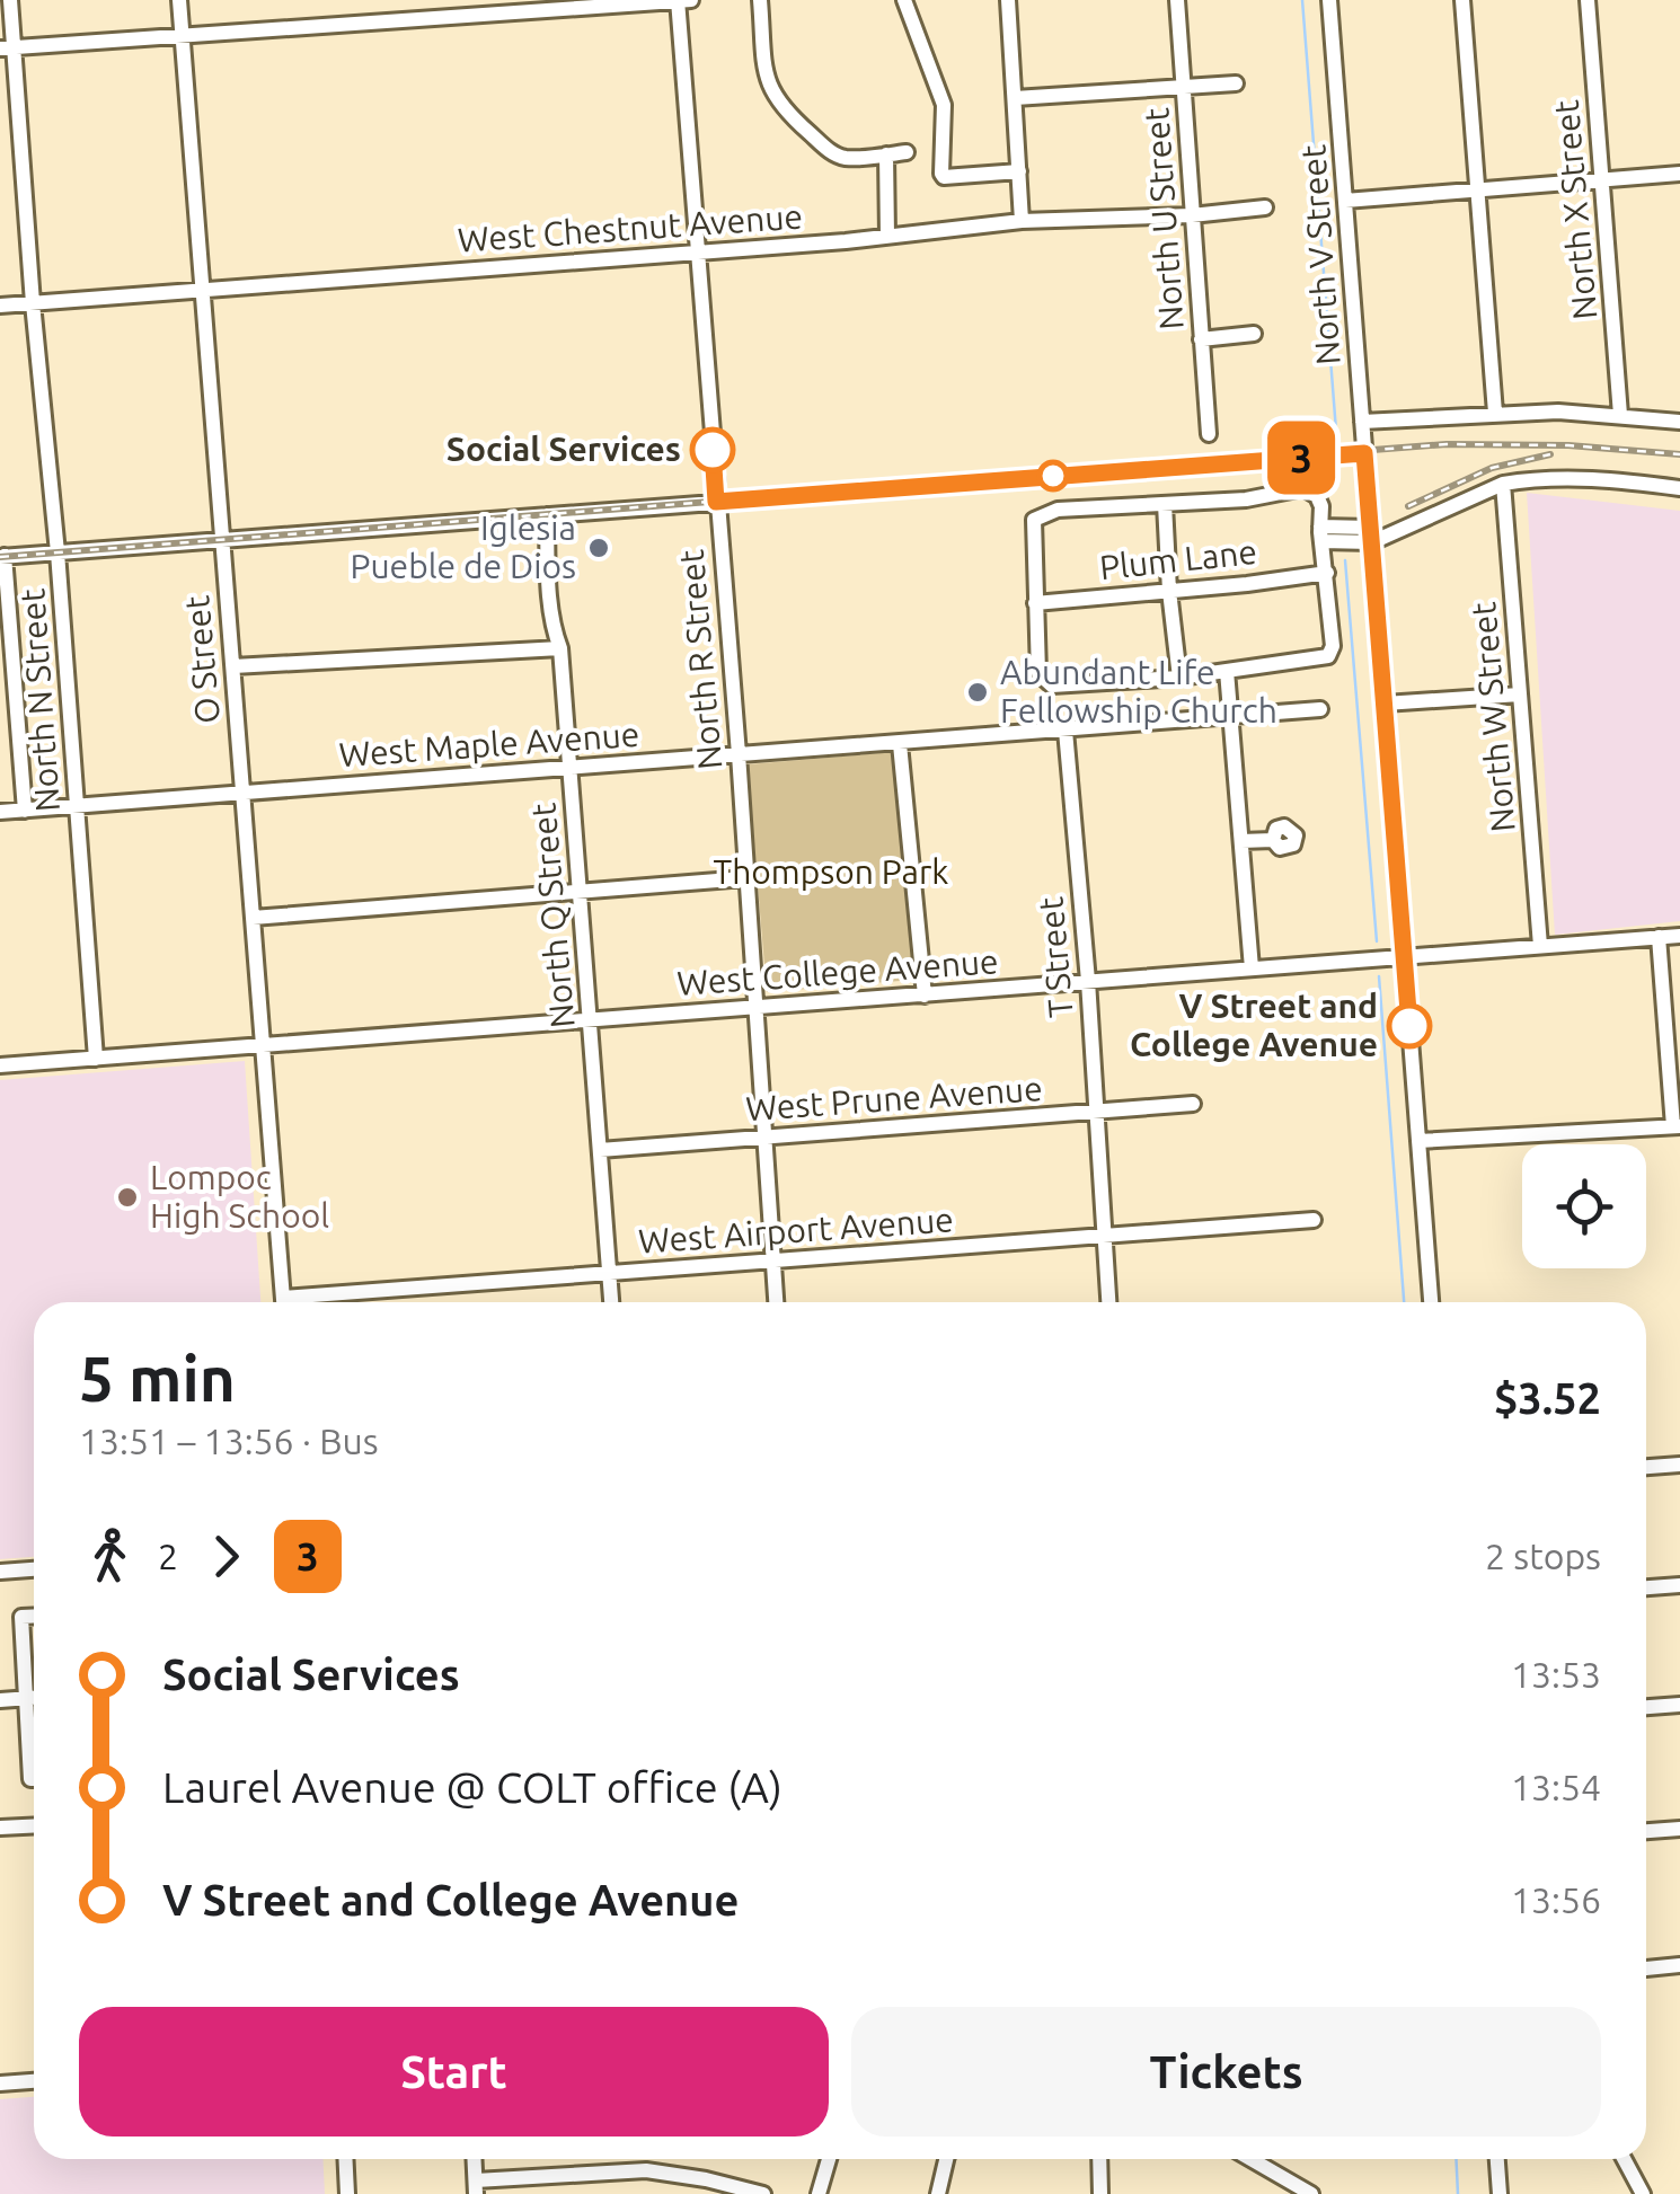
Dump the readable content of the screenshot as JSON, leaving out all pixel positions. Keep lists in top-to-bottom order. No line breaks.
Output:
{"streets":{"street":["North X Street","North U Street","West Chestnut Avenue","North V Street","Plum Lane","O Street","North R Street","North N Street","North W Street","West Maple Avenue","North Q Street","T Street","West College Avenue","West Prune Avenue","West Airport Avenue"]},"crossings":[["North U Street","West Chestnut Avenue"],["West Chestnut Avenue","O Street"],["West Chestnut Avenue","North R Street"],["West Chestnut Avenue","North N Street"],["North V Street","West College Avenue"],["O Street","West Maple Avenue"],["O Street","West College Avenue"],["North R Street","West Maple Avenue"],["North R Street","West College Avenue"],["North R Street","West Prune Avenue"],["North R Street","West Airport Avenue"],["North N Street","West Maple Avenue"],["North N Street","West College Avenue"],["North W Street","West College Avenue"],["West Maple Avenue","North Q Street"],["West Maple Avenue","T Street"],["North Q Street","West College Avenue"],["North Q Street","West Prune Avenue"],["North Q Street","West Airport Avenue"],["T Street","West College Avenue"],["T Street","West Prune Avenue"],["T Street","West Airport Avenue"]],"parks":["Thompson Park"],"places":["Social Services","Iglesia Pueble de Dios","Abundant Life Fellowship Church","V Street and College Avenue","Lompoc High School"],"lines":["bus line 3"],"page":{"on_map":"3","heading":["5 min","13:51 – 13:56 · Bus","$3.52"],"legs":["2","3","2 stops"],"list":[{"name":"Social Services","value":"13:53"},{"name":"Laurel Avenue @ COLT office (A)","value":"13:54"},{"name":"V Street and College Avenue","value":"13:56"}],"buttons":["Start","Tickets"]}}
